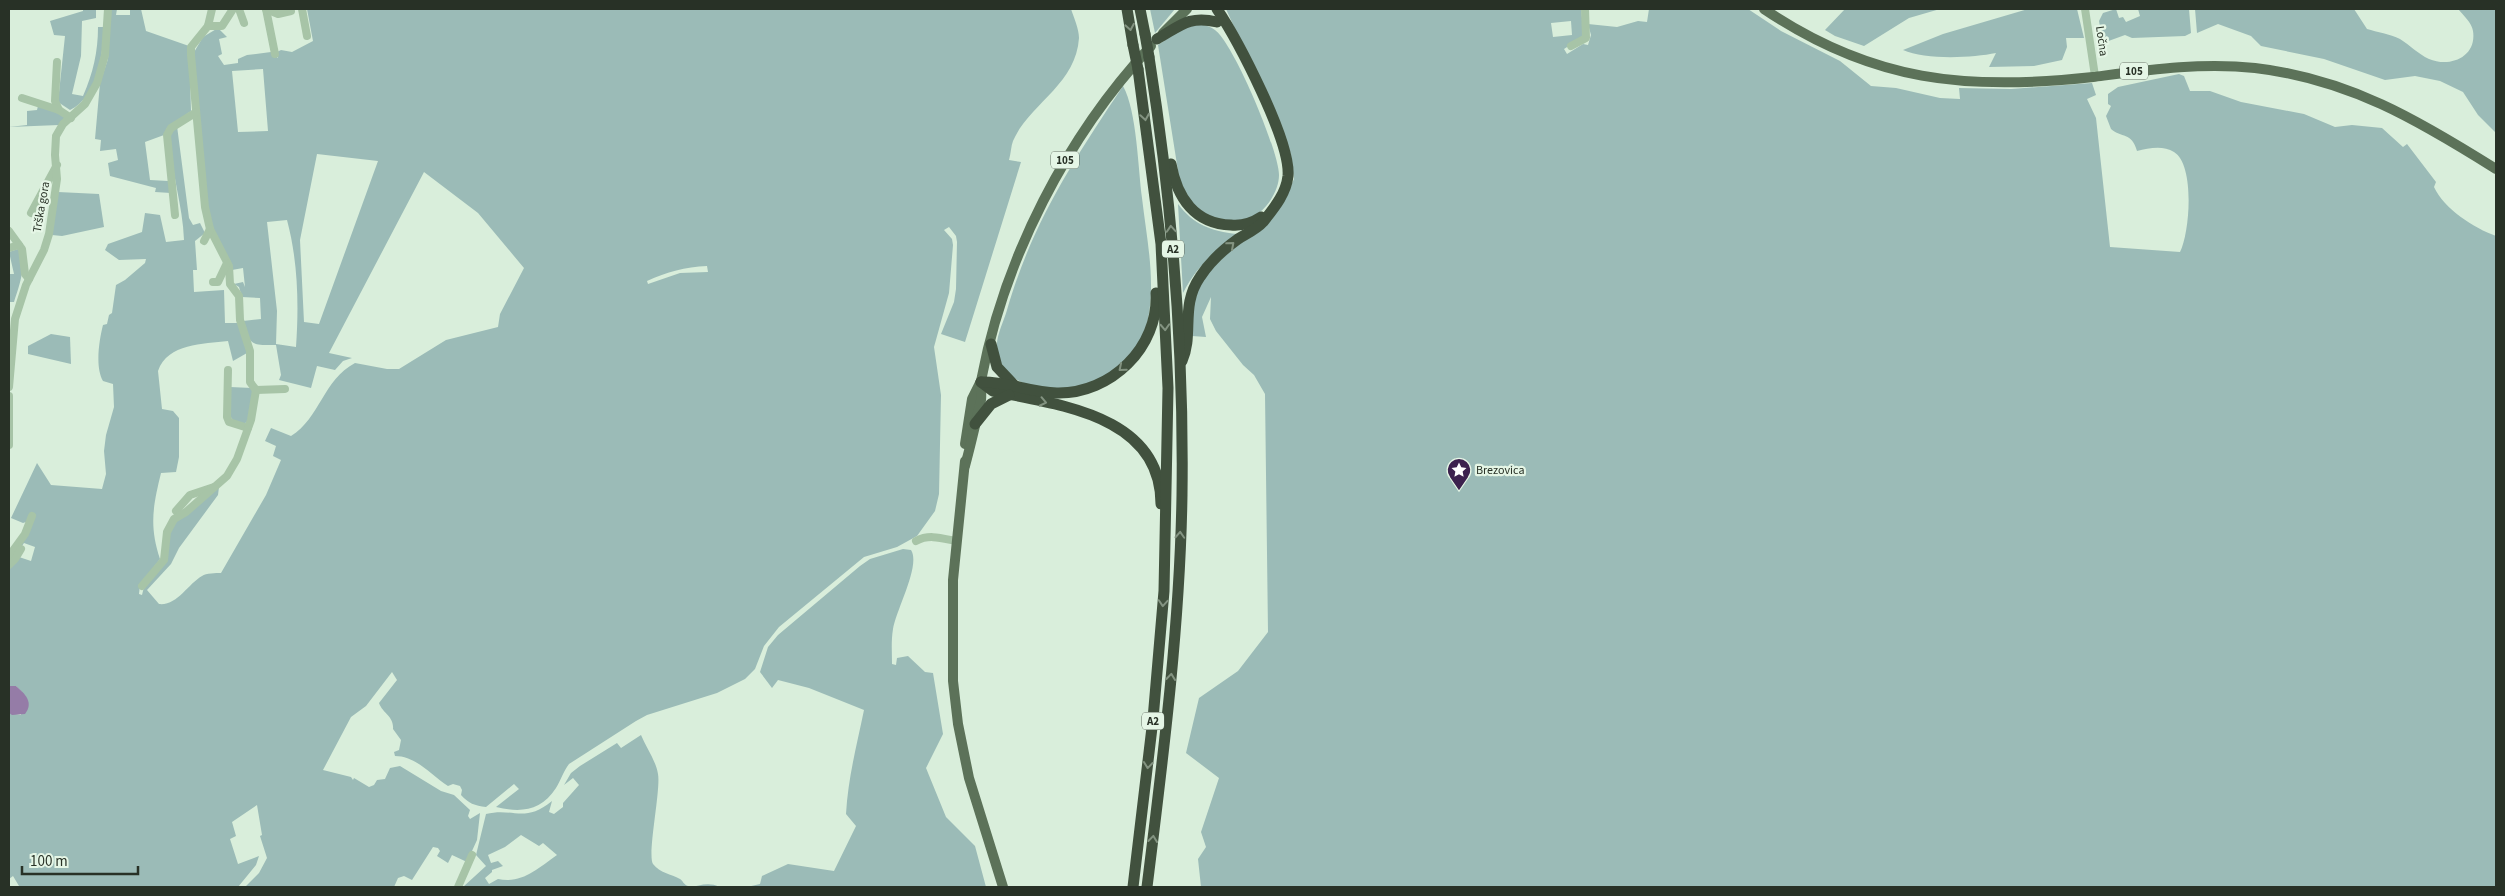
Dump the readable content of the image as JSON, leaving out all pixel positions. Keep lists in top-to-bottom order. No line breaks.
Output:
{"streets":{"highway":["A2"],"main road":["105"],"street":["Ločna","Trška gora"]},"crossings":[["Ločna","105"]],"places":{"place":["Brezovica"]},"scale_bar":"100 m"}
